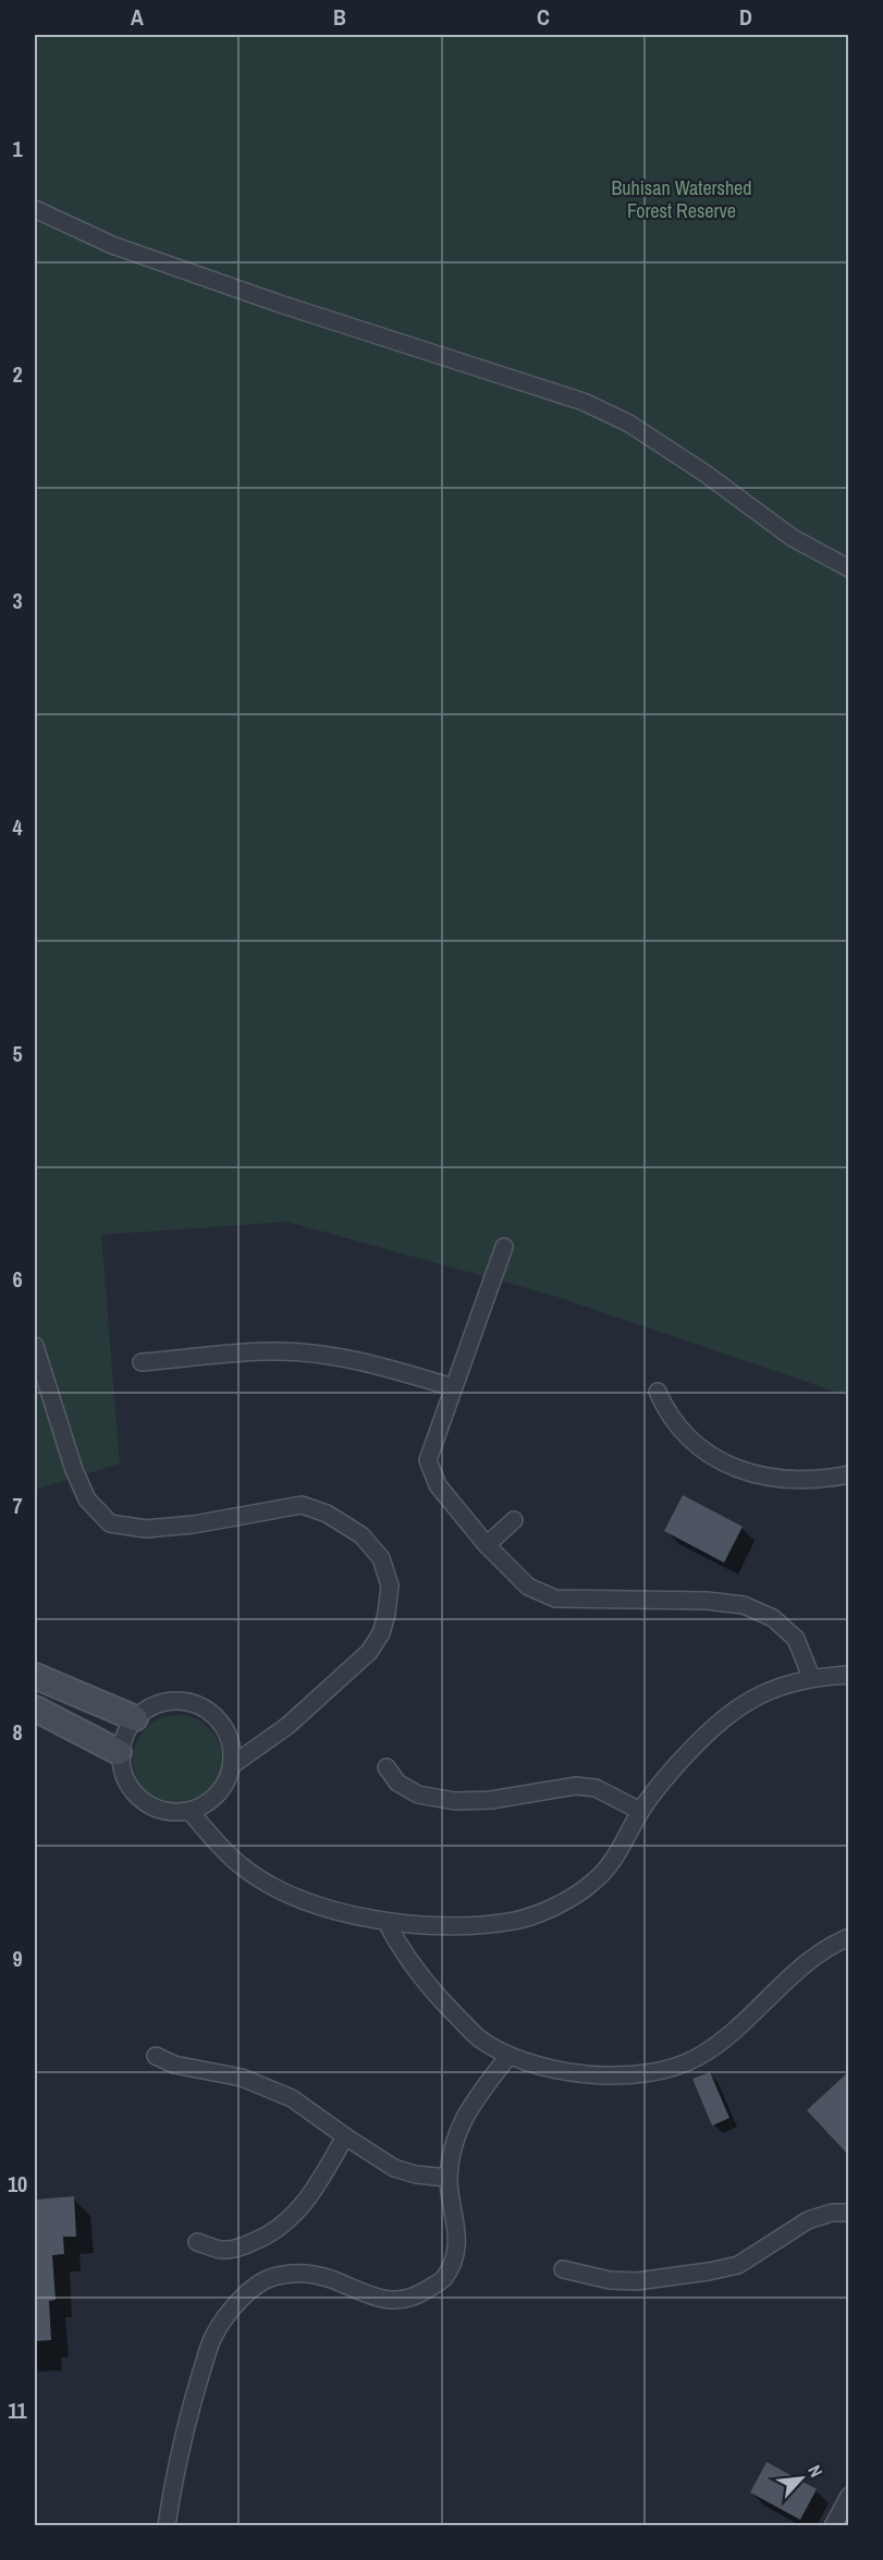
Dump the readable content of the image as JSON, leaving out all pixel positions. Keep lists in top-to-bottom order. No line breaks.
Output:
{"parks":["Buhisan Watershed Forest Reserve"],"north":"top right","grid":{"columns":["A","B","C","D"],"rows":["1","2","3","4","5","6","7","8","9","10","11"]}}
